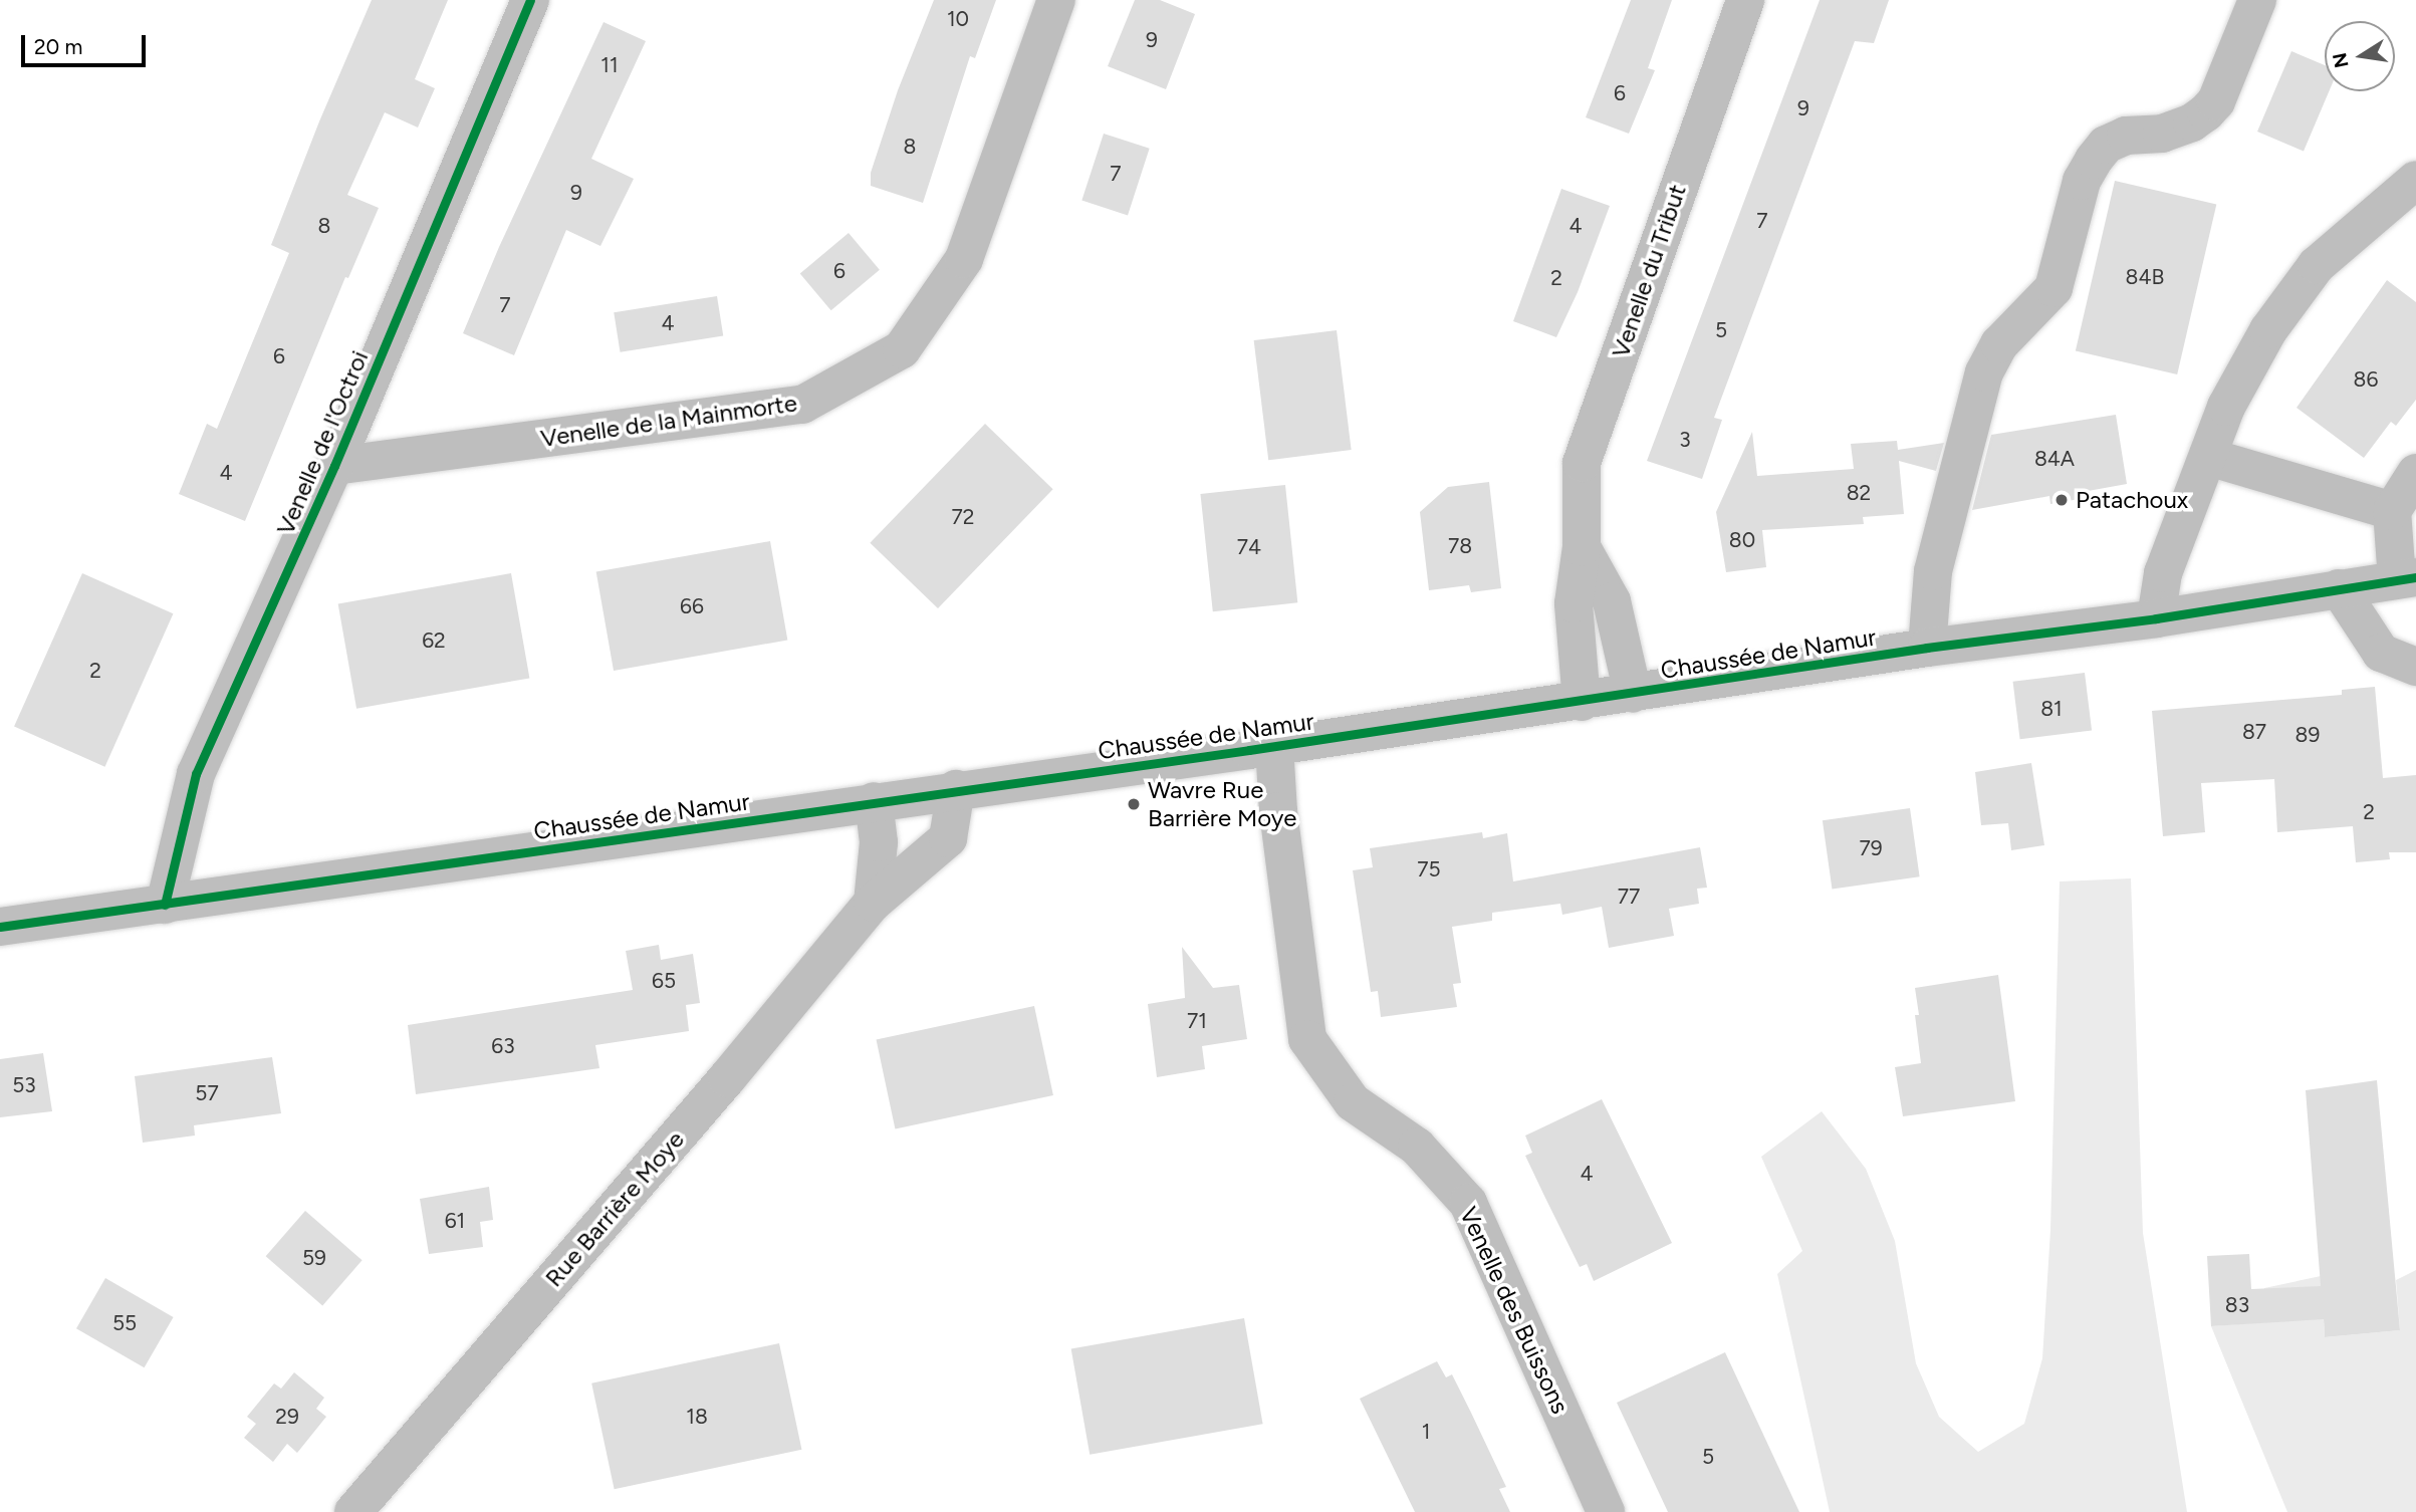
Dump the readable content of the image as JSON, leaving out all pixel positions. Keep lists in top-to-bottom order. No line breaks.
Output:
{"streets":{"street":["Venelle du Tribut","Venelle de la Mainmorte","Venelle de l'Octroi","Chaussée de Namur","Rue Barrière Moye","Venelle des Buissons"]},"crossings":[["Venelle du Tribut","Chaussée de Namur"],["Venelle de la Mainmorte","Venelle de l'Octroi"],["Venelle de l'Octroi","Chaussée de Namur"],["Chaussée de Namur","Rue Barrière Moye"],["Chaussée de Namur","Venelle des Buissons"]],"places":["Patachoux","Wavre Rue Barrière Moye"],"house_numbers":["10","9","11","6","9","8","7","9","7","8","4","6","84B","2","7","4","5","6","86","3","84A","4","82","72","80","78","74","66","62","2","81","87","89","2","79","75","77","65","71","63","53","57","4","61","59","83","55","29","18","1","5"],"scale_bar":"20 m","north":"left"}
